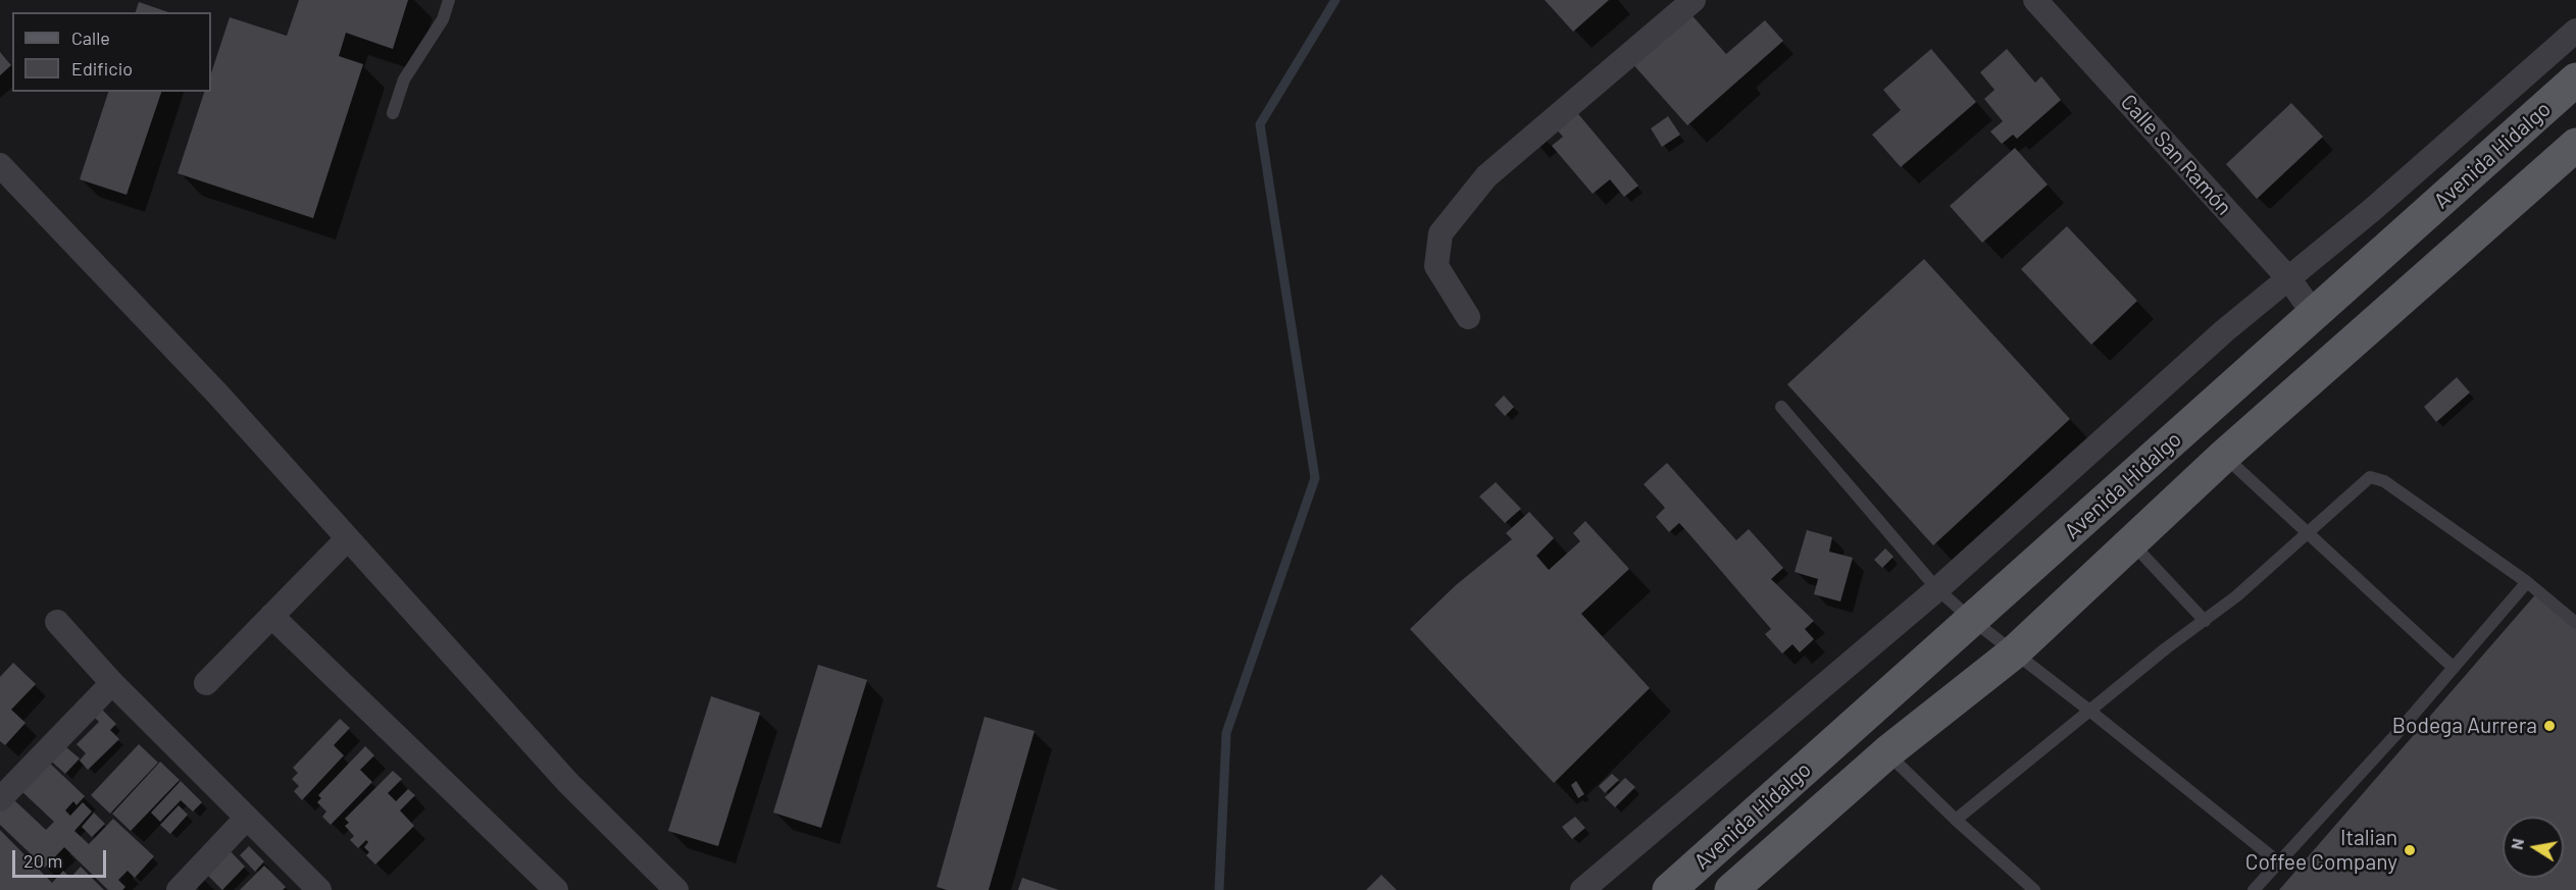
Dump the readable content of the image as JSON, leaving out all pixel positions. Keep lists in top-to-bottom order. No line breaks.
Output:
{"streets":{"main road":["Avenida Hidalgo"],"street":["Calle San Ramón"]},"crossings":[["Calle San Ramón","Avenida Hidalgo"]],"places":["Bodega Aurrera","Italian Coffee Company"],"legend":["Calle","Edificio"],"scale_bar":"20 m","north":"left"}
